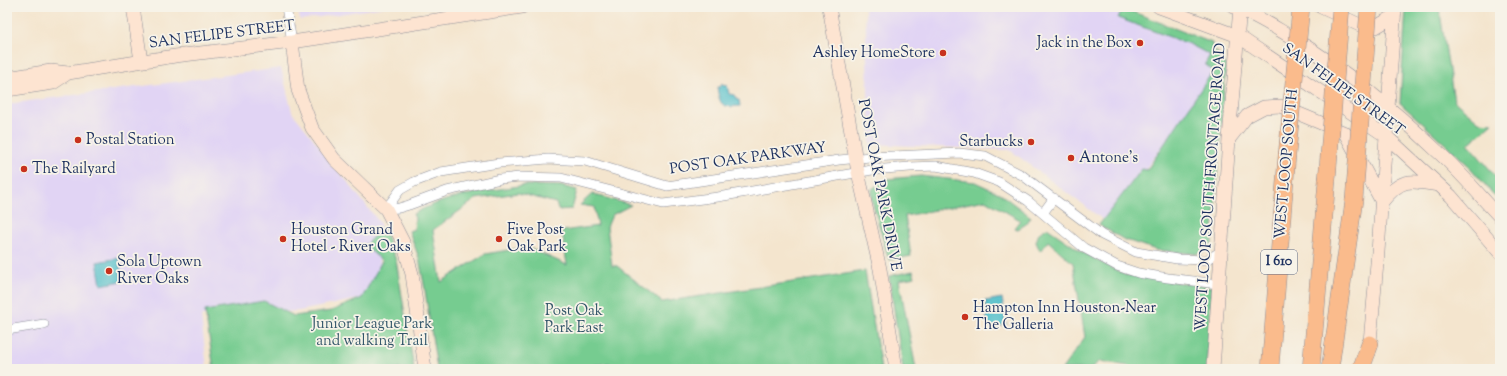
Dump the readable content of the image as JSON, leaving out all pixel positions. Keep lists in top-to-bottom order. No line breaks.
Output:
{"streets":{"highway":["WEST LOOP SOUTH","I 610"],"main road":["SAN FELIPE STREET","POST OAK PARK DRIVE","WEST LOOP SOUTH FRONTAGE ROAD"],"street":["POST OAK PARKWAY"]},"crossings":[["SAN FELIPE STREET","WEST LOOP SOUTH FRONTAGE ROAD"],["POST OAK PARKWAY","POST OAK PARK DRIVE"],["POST OAK PARKWAY","WEST LOOP SOUTH FRONTAGE ROAD"]],"parks":["Post Oak Park East","Junior League Park and walking Trail"],"places":["Jack in the Box","Ashley HomeStore","Postal Station","Starbucks","Antone's","The Railyard","Houston Grand Hotel - River Oaks","Five Post Oak Park","Sola Uptown River Oaks","Hampton Inn Houston-Near The Galleria"]}
